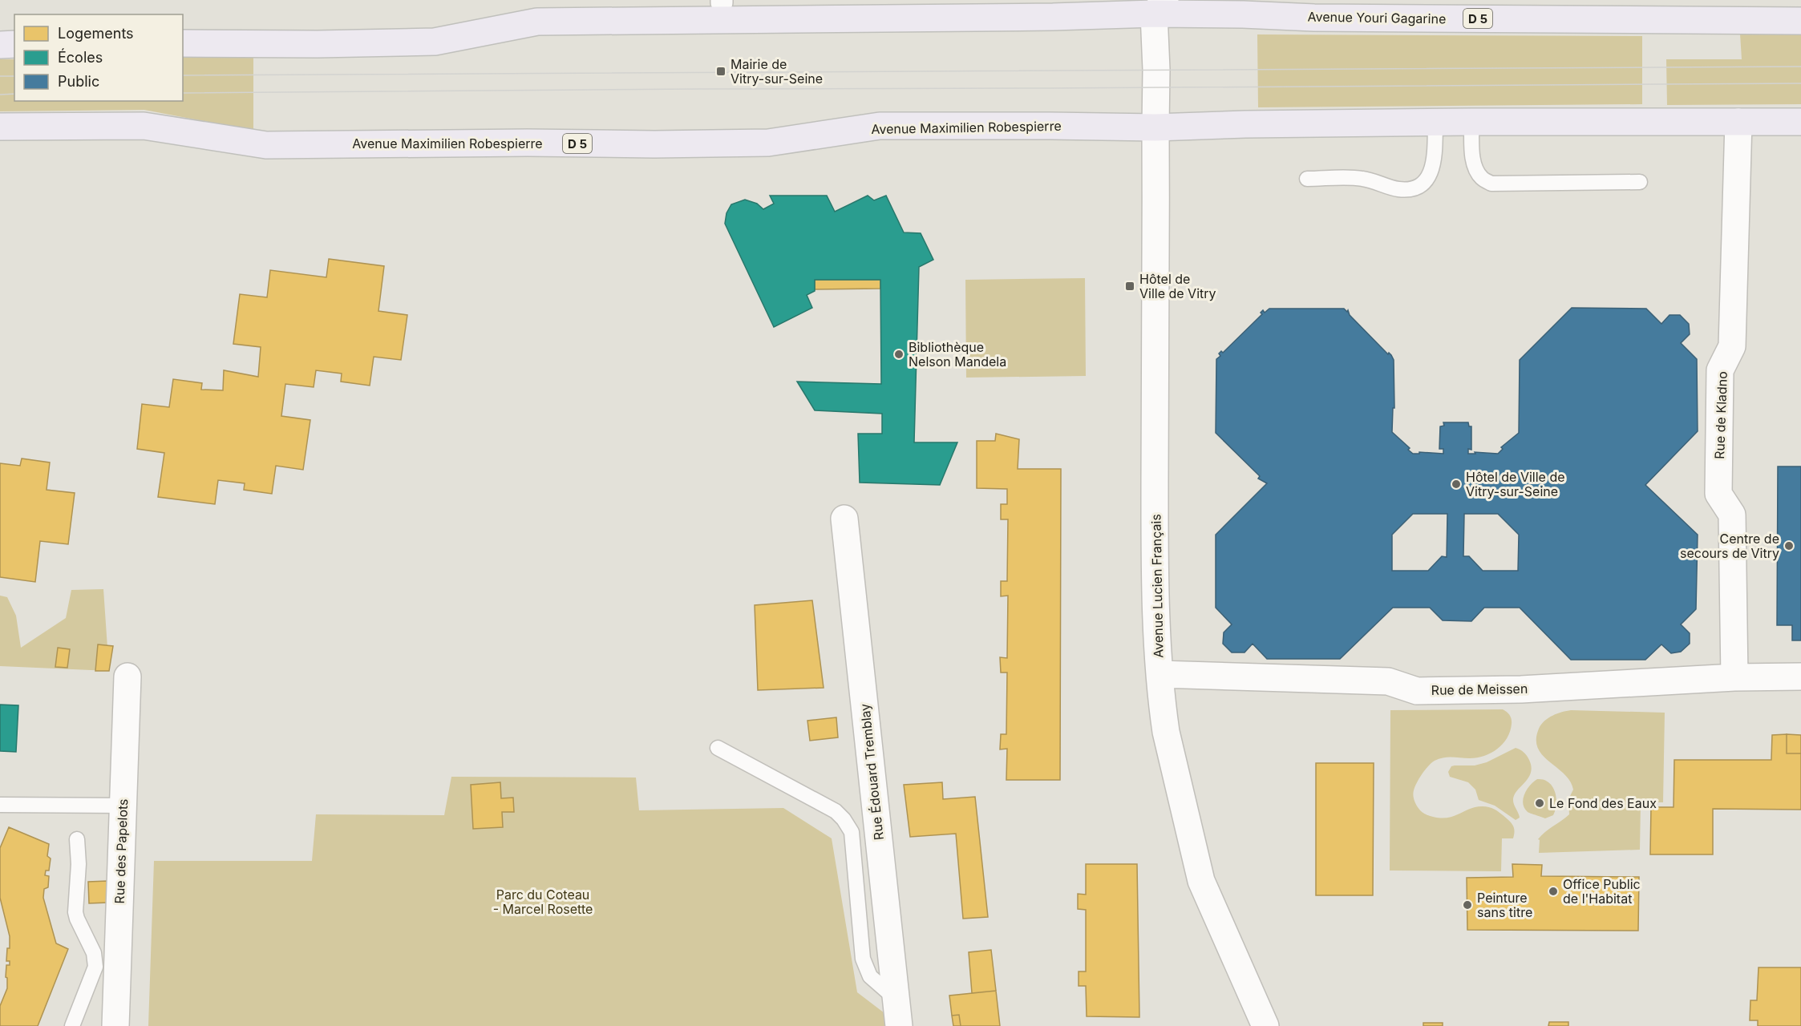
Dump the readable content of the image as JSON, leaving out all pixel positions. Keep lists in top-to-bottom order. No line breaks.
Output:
{"streets":{"main road":["Avenue Youri Gagarine","D 5","Avenue Maximilien Robespierre"],"street":["Rue de Kladno","Avenue Lucien Français","Rue de Meissen","Rue Édouard Tremblay","Rue des Papelots"]},"crossings":[["Avenue Youri Gagarine","D 5"],["Avenue Youri Gagarine","Avenue Lucien Français"],["D 5","Avenue Maximilien Robespierre"],["D 5","Rue de Kladno"],["D 5","Avenue Lucien Français"],["Avenue Maximilien Robespierre","Avenue Lucien Français"],["Rue de Kladno","Rue de Meissen"],["Avenue Lucien Français","Rue de Meissen"]],"parks":["Parc du Coteau - Marcel Rosette"],"places":{"transit":["Mairie de Vitry-sur-Seine","Hôtel de Ville de Vitry"],"other":["Bibliothèque Nelson Mandela","Hôtel de Ville de Vitry-sur-Seine","Centre de secours de Vitry","Le Fond des Eaux","Office Public de l'Habitat","Peinture sans titre"]},"legend":["Logements","Écoles","Public"]}
